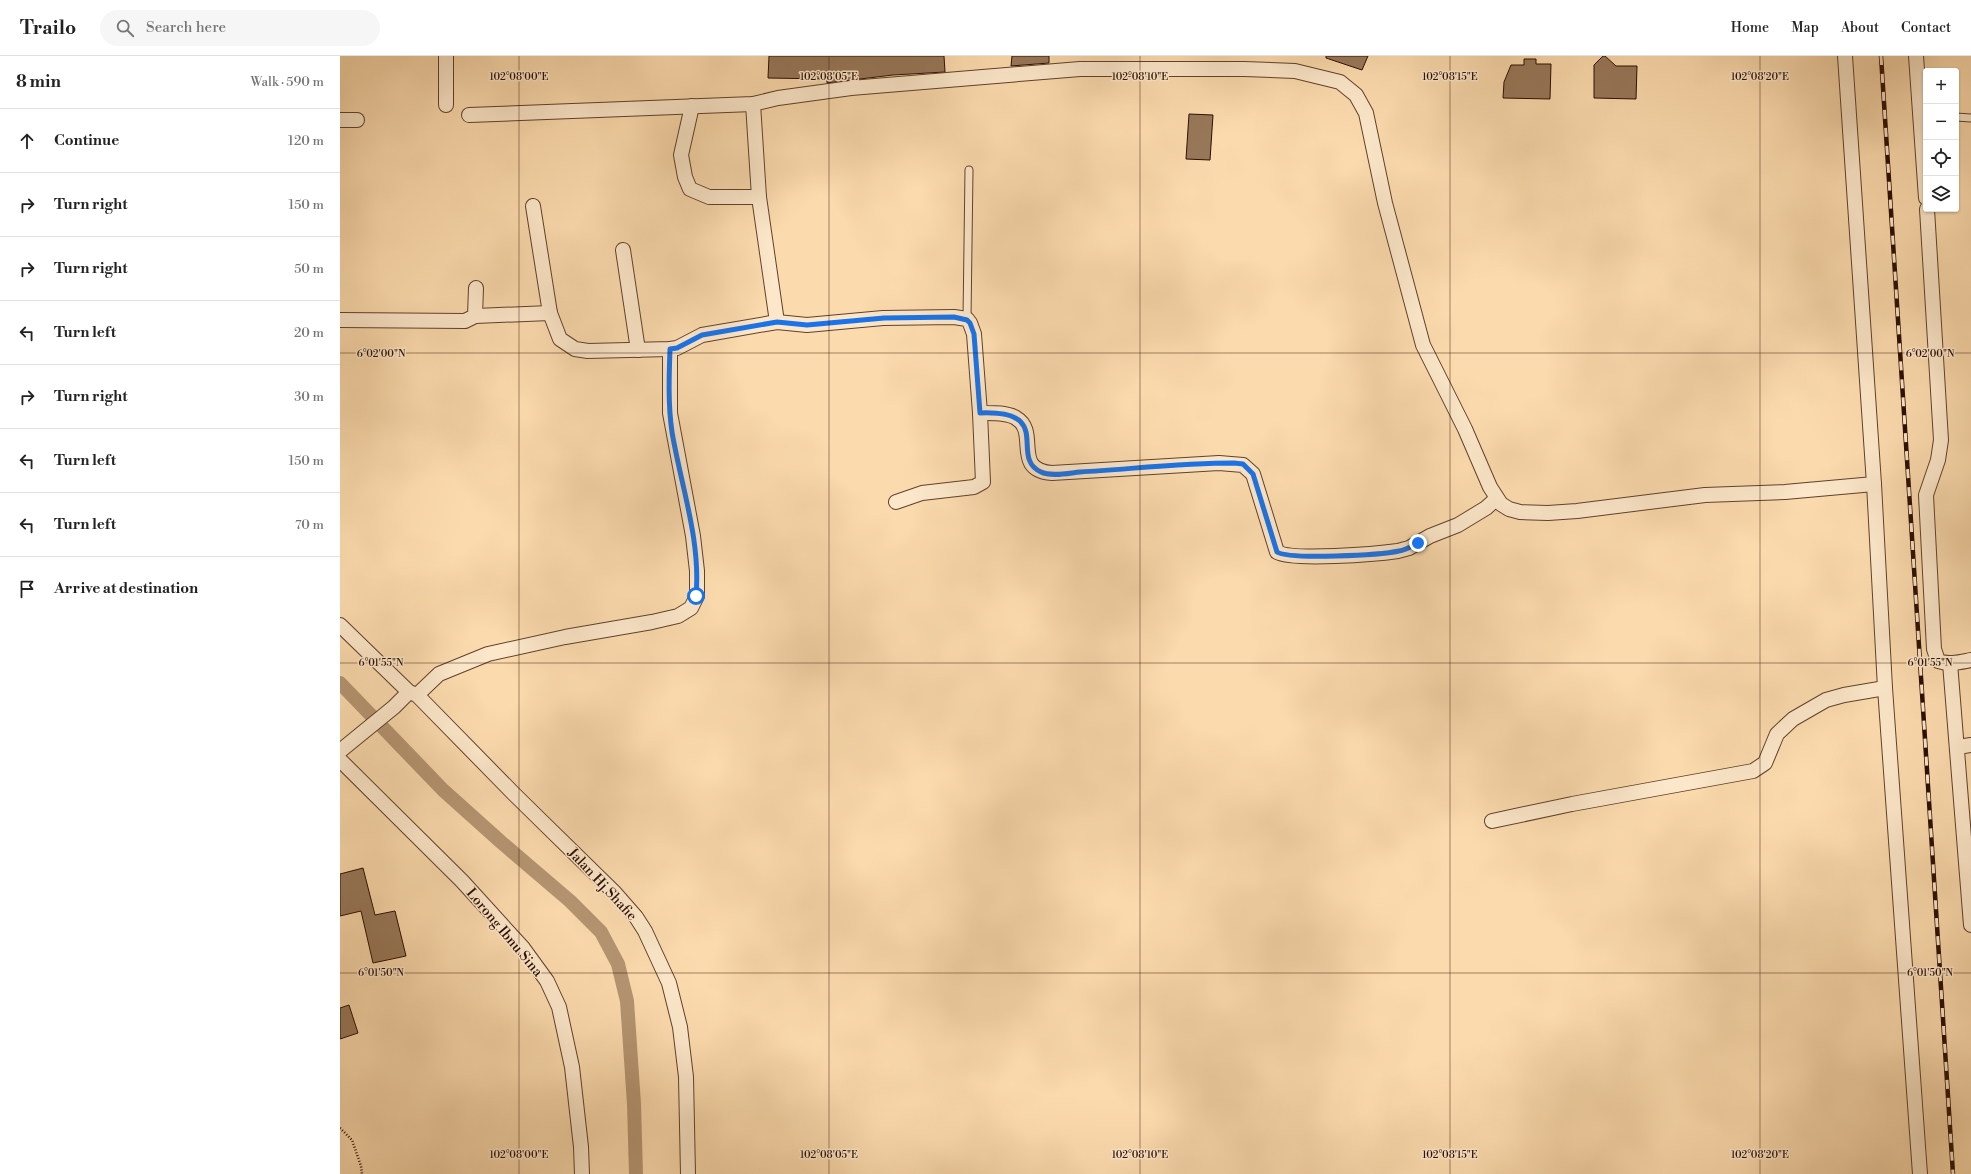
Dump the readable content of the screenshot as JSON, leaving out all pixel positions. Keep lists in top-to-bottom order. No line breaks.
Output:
{"streets":{"street":["Jalan Hj Shafie","Lorong Ibnu Sina"]},"page":{"header":"Trailo","search":"Search here","nav":["Home","Map","About","Contact"],"heading":["8 min","Walk · 590 m"],"map_buttons":["+","−"],"list":[["Continue","120 m"],["Turn right","150 m"],["Turn right","50 m"],["Turn left","20 m"],["Turn right","30 m"],["Turn left","150 m"],["Turn left","70 m"],"Arrive at destination"]},"coordinates":["102°08'00\"E","102°08'05\"E","102°08'10\"E","102°08'15\"E","102°08'20\"E","6°02'00\"N","6°01'55\"N","6°01'50\"N"]}
